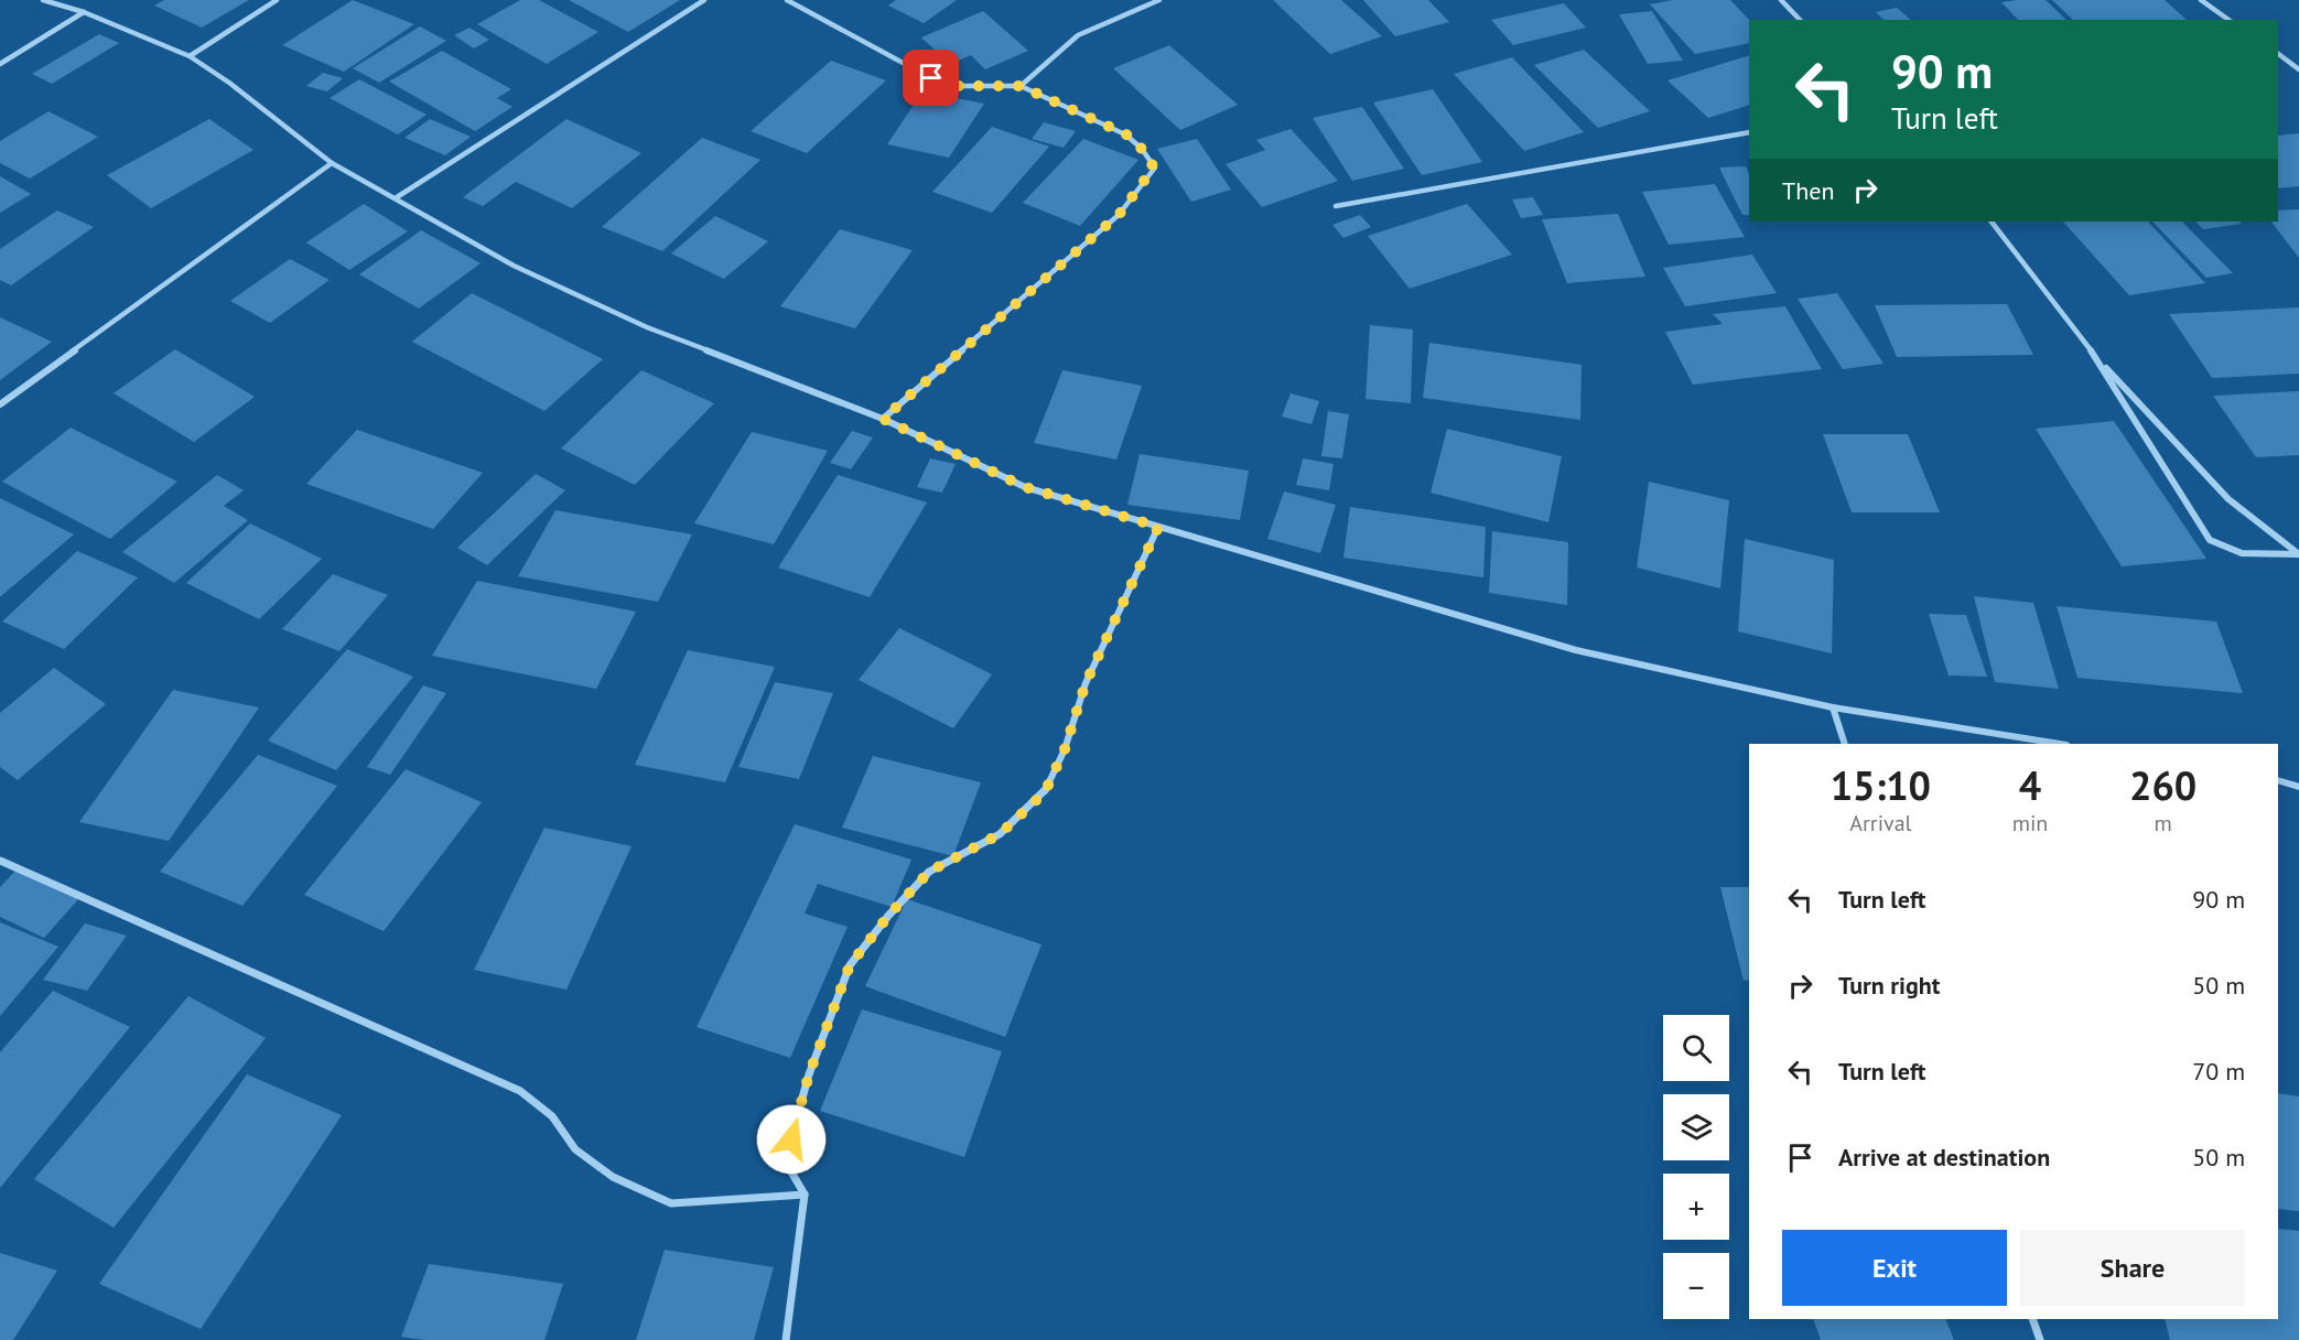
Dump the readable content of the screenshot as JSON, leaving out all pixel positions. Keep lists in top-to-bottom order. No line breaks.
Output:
{"page":{"turn":["90 m","Turn left"],"then":"Then","eta":["15:10","Arrival","4","min","260","m"],"list":[{"name":"Turn left","value":"90 m"},{"name":"Turn right","value":"50 m"},{"name":"Turn left","value":"70 m"},{"name":"Arrive at destination","value":"50 m"}],"map_buttons":["+","−"],"buttons":["Exit","Share"]}}
